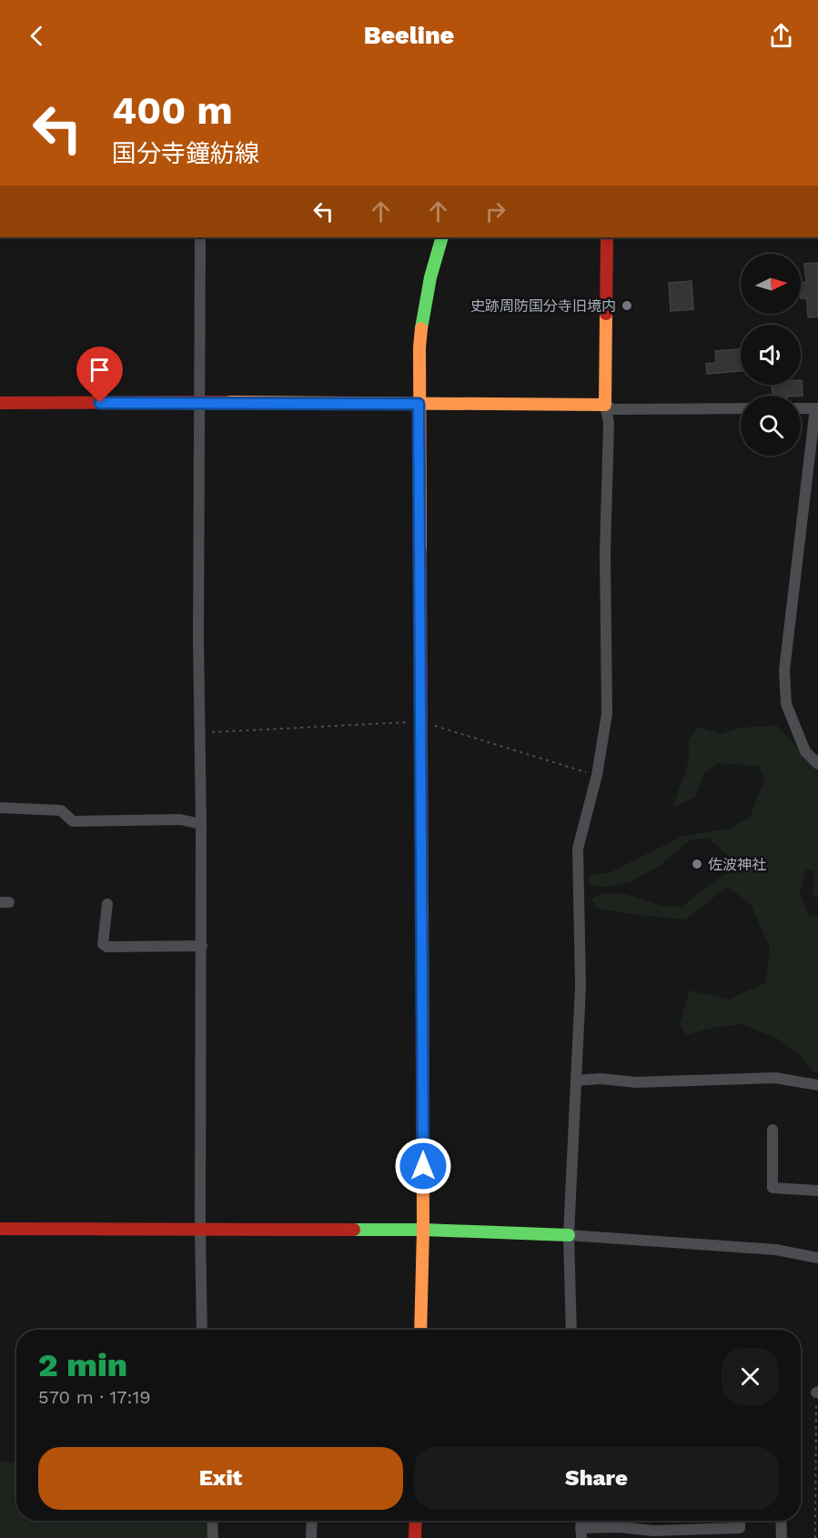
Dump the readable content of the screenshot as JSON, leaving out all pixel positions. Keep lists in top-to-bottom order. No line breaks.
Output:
{"places":["史跡周防国分寺旧境内","佐波神社"],"north":"right","page":{"header":"Beeline","turn":["400 m","国分寺鐘紡線"],"heading":["2 min","570 m · 17:19"],"buttons":["Exit","Share"]}}
